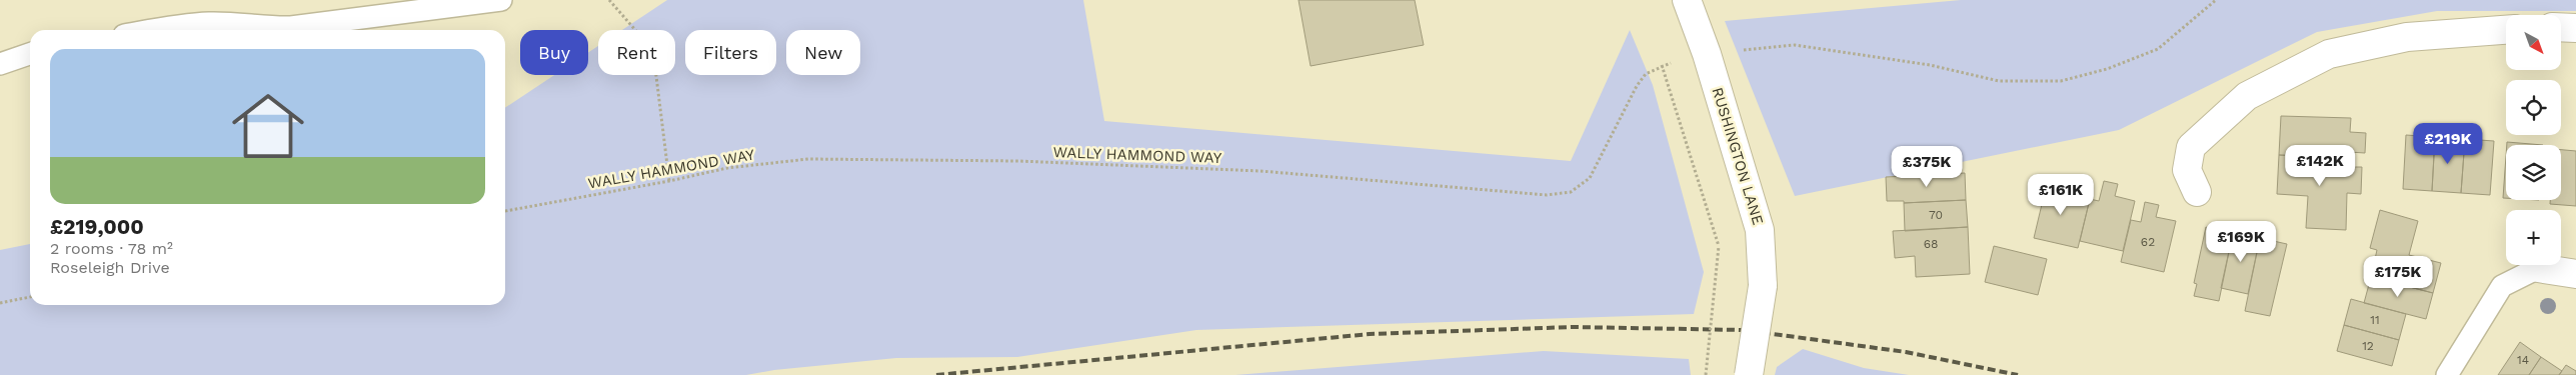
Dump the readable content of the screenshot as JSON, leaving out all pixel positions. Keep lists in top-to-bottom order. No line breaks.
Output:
{"streets":{"street":["RUSHINGTON LANE"],"path":["WALLY HAMMOND WAY"]},"crossings":[["WALLY HAMMOND WAY","RUSHINGTON LANE"]],"house_numbers":["70","62","68","11","12","14"],"north":"bottom right","page":{"map_buttons":"+","chip":["Buy","Rent","Filters","New"],"list":[{"name":"£219,000","note":"2 rooms · 78 m² · Roseleigh Drive"}],"price":["£219K","£142K","£375K","£161K","£169K","£175K"]}}
